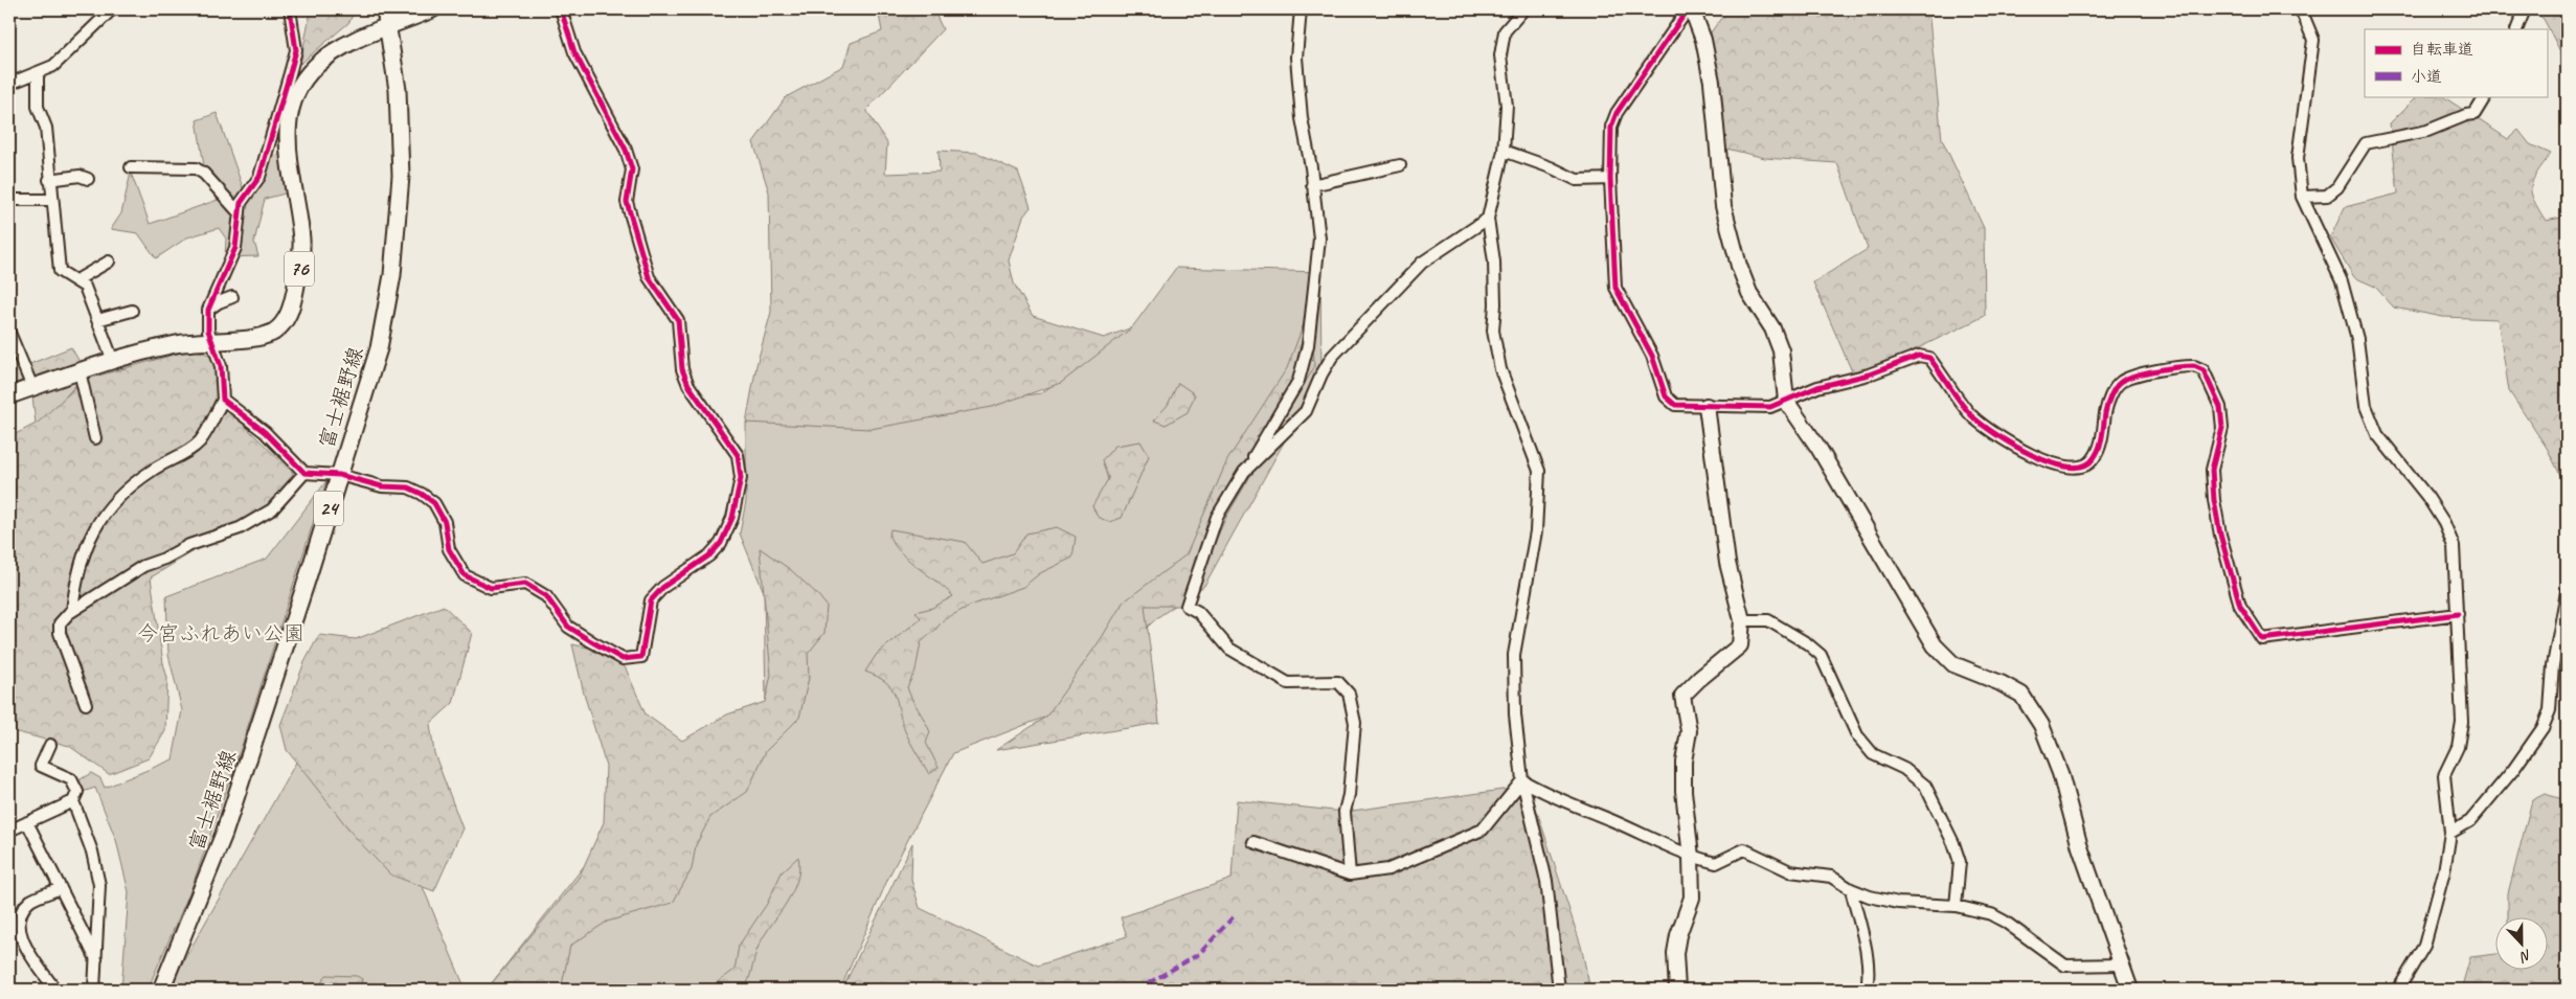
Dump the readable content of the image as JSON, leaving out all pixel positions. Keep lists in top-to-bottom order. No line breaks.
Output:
{"streets":{"main road":["76","富士裾野線","24"]},"crossings":[["76","富士裾野線"]],"parks":["今宮ふれあい公園"],"legend":["自転車道","小道"],"north":"bottom"}
